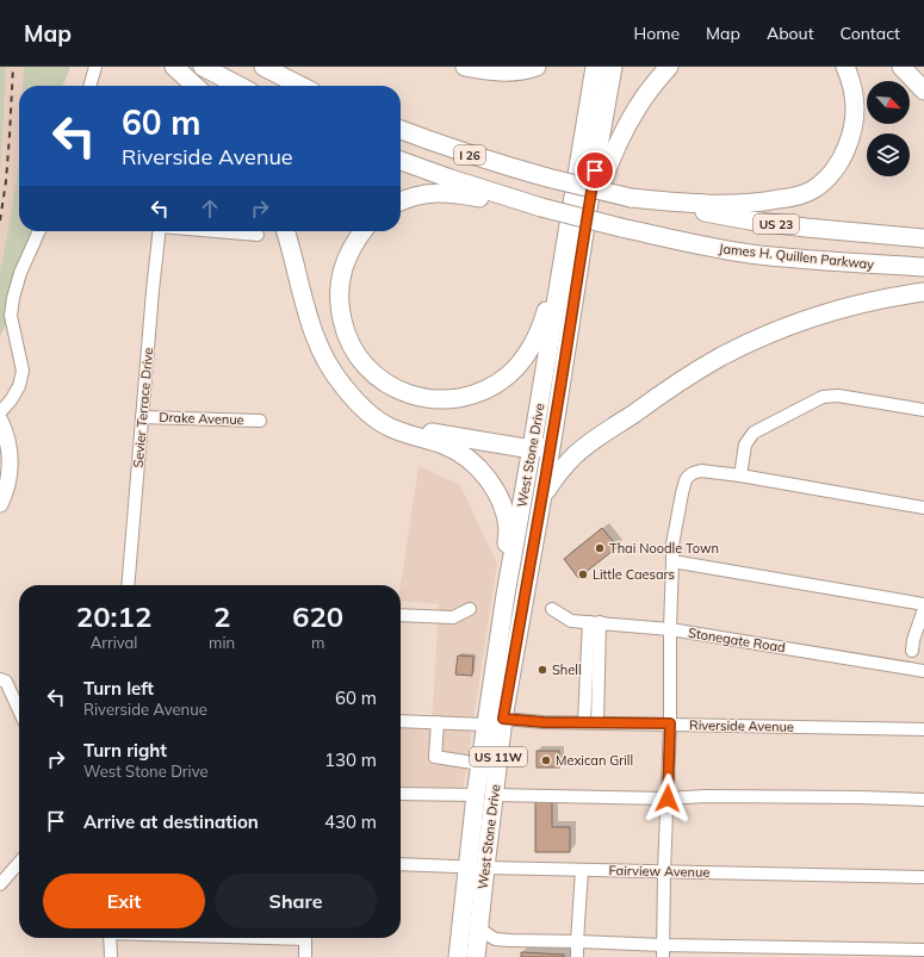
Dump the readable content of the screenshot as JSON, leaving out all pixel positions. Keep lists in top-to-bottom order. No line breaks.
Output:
{"streets":{"highway":["I 26","US 23","James H. Quillen Parkway","West Stone Drive","US 11W"],"street":["Sevier Terrace Drive","Drake Avenue","Stonegate Road","Riverside Avenue","Fairview Avenue"]},"crossings":[["I 26","US 23"],["Sevier Terrace Drive","Drake Avenue"],["West Stone Drive","Riverside Avenue"],["West Stone Drive","Fairview Avenue"]],"places":["Thai Noodle Town","Little Caesars","Shell","Mexican Grill"],"north":"bottom right","page":{"header":"Map","nav":["Home","Map","About","Contact"],"turn":["60 m","Riverside Avenue"],"eta":["20:12","Arrival","2","min","620","m"],"list":[{"name":"Turn left","note":"Riverside Avenue","value":"60 m"},{"name":"Turn right","note":"West Stone Drive","value":"130 m"},{"name":"Arrive at destination","value":"430 m"}],"buttons":["Exit","Share"]}}
